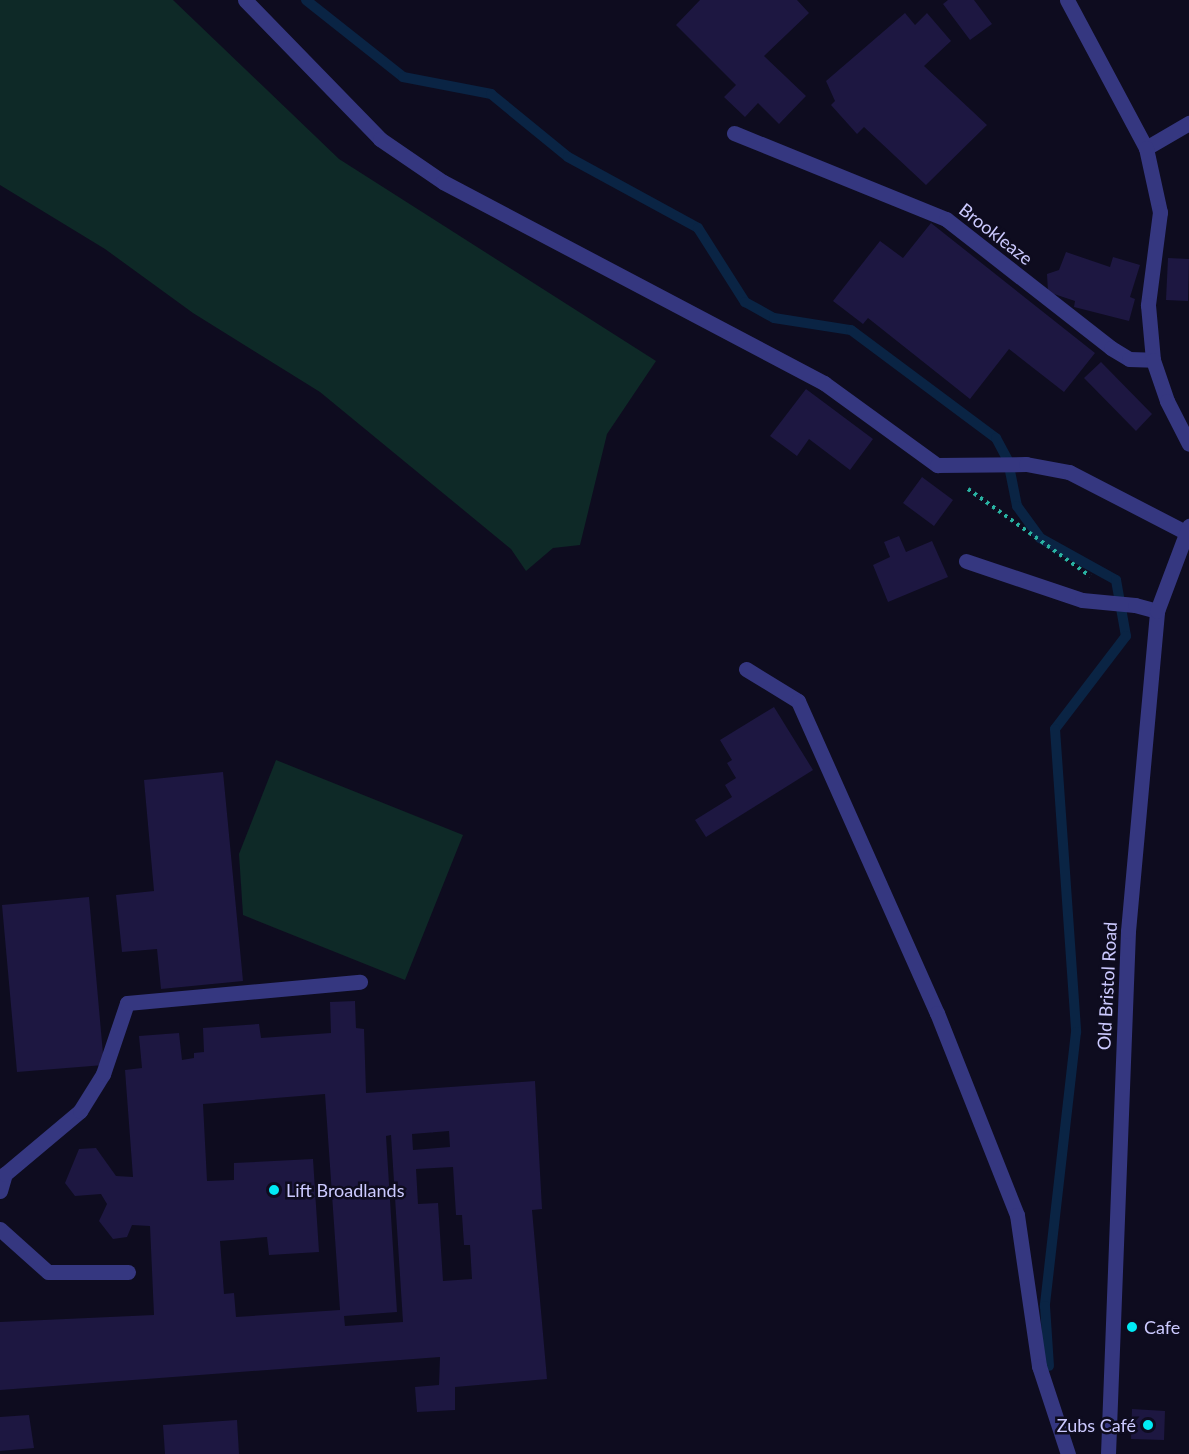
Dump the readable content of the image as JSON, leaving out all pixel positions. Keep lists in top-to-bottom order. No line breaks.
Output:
{"streets":{"street":["Brookleaze","Old Bristol Road"]},"places":["Lift Broadlands","Cafe","Zubs Café"]}
